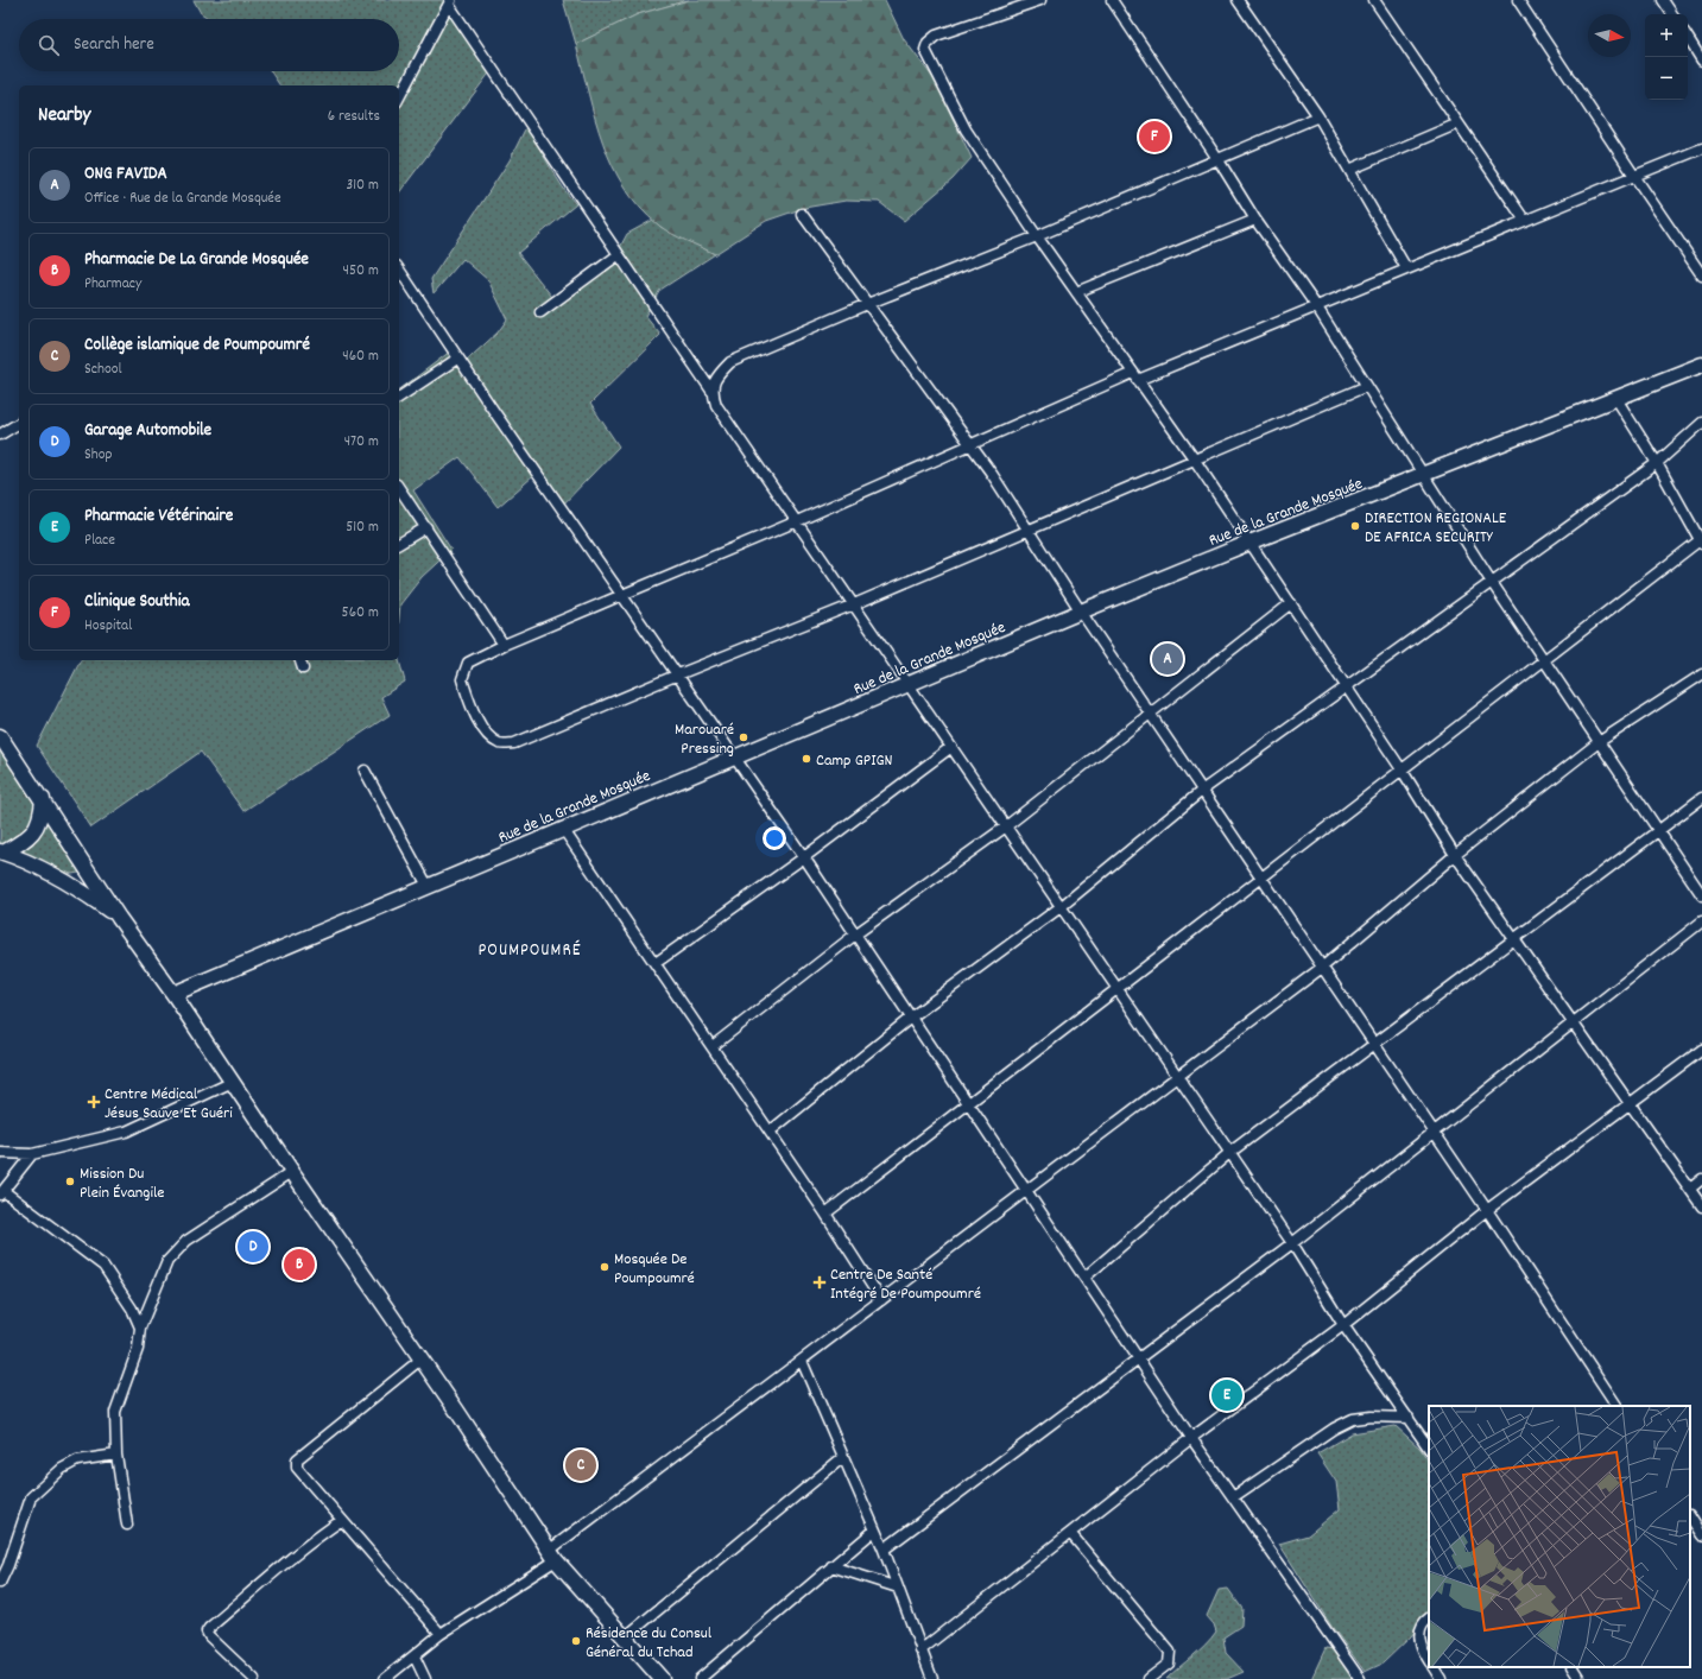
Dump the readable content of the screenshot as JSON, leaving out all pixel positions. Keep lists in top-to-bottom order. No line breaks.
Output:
{"streets":{"street":["Rue de la Grande Mosquée"]},"districts":["POUMPOUMRÉ"],"places":{"other":["DIRECTION REGIONALE DE AFRICA SECURITY","Marouaré Pressing","Camp GPIGN","Mission Du Plein Évangile","Mosquée De Poumpoumré","Résidence du Consul Général du Tchad"],"health":["Centre Médical Jésus Sauve Et Guéri","Centre De Santé Intégré De Poumpoumré"]},"north":"right","page":{"map_buttons":["+","−"],"search":"Search here","heading":["Nearby","6 results"],"pins":["F","A","D","B","E","C"],"list":[{"mark":"A","name":"ONG FAVIDA","note":"Office · Rue de la Grande Mosquée","value":"310 m"},{"mark":"B","name":"Pharmacie De La Grande Mosquée","note":"Pharmacy","value":"450 m"},{"mark":"C","name":"Collège islamique de Poumpoumré","note":"School","value":"460 m"},{"mark":"D","name":"Garage Automobile","note":"Shop","value":"470 m"},{"mark":"E","name":"Pharmacie Vétérinaire","note":"Place","value":"510 m"},{"mark":"F","name":"Clinique Southia","note":"Hospital","value":"560 m"}]}}
